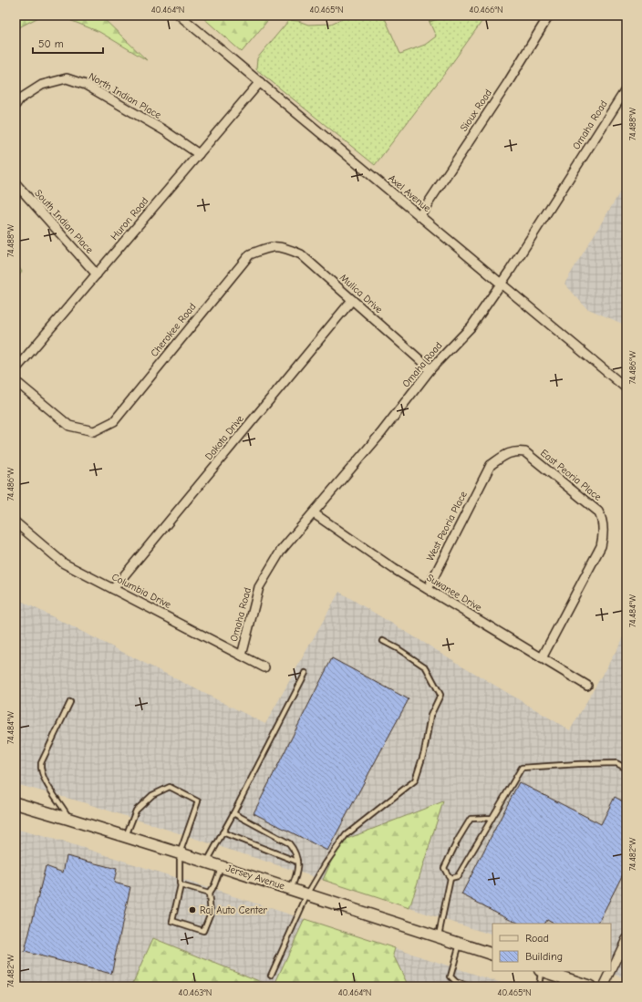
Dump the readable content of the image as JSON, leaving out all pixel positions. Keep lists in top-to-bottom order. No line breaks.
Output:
{"streets":{"main road":["Jersey Avenue"],"street":["North Indian Place","Sioux Road","Omaha Road","Axel Avenue","Huron Road","South Indian Place","Mulica Drive","Cherokee Road","Dakota Drive","East Peoria Place","West Peoria Place","Columbia Drive","Suwanee Drive"]},"crossings":[["North Indian Place","Huron Road"],["Sioux Road","Axel Avenue"],["Omaha Road","Axel Avenue"],["Omaha Road","Mulica Drive"],["Omaha Road","Columbia Drive"],["Omaha Road","Suwanee Drive"],["Axel Avenue","Huron Road"],["Huron Road","South Indian Place"],["Mulica Drive","Cherokee Road"],["Mulica Drive","Dakota Drive"],["Dakota Drive","Columbia Drive"],["East Peoria Place","West Peoria Place"],["East Peoria Place","Suwanee Drive"],["West Peoria Place","Suwanee Drive"]],"places":["Raj Auto Center"],"legend":["Road","Building"],"scale_bar":"50 m","coordinates":["40.464°N","40.465°N","40.466°N","74.488°W","74.486°W","74.484°W","74.482°W","40.463°N"]}
